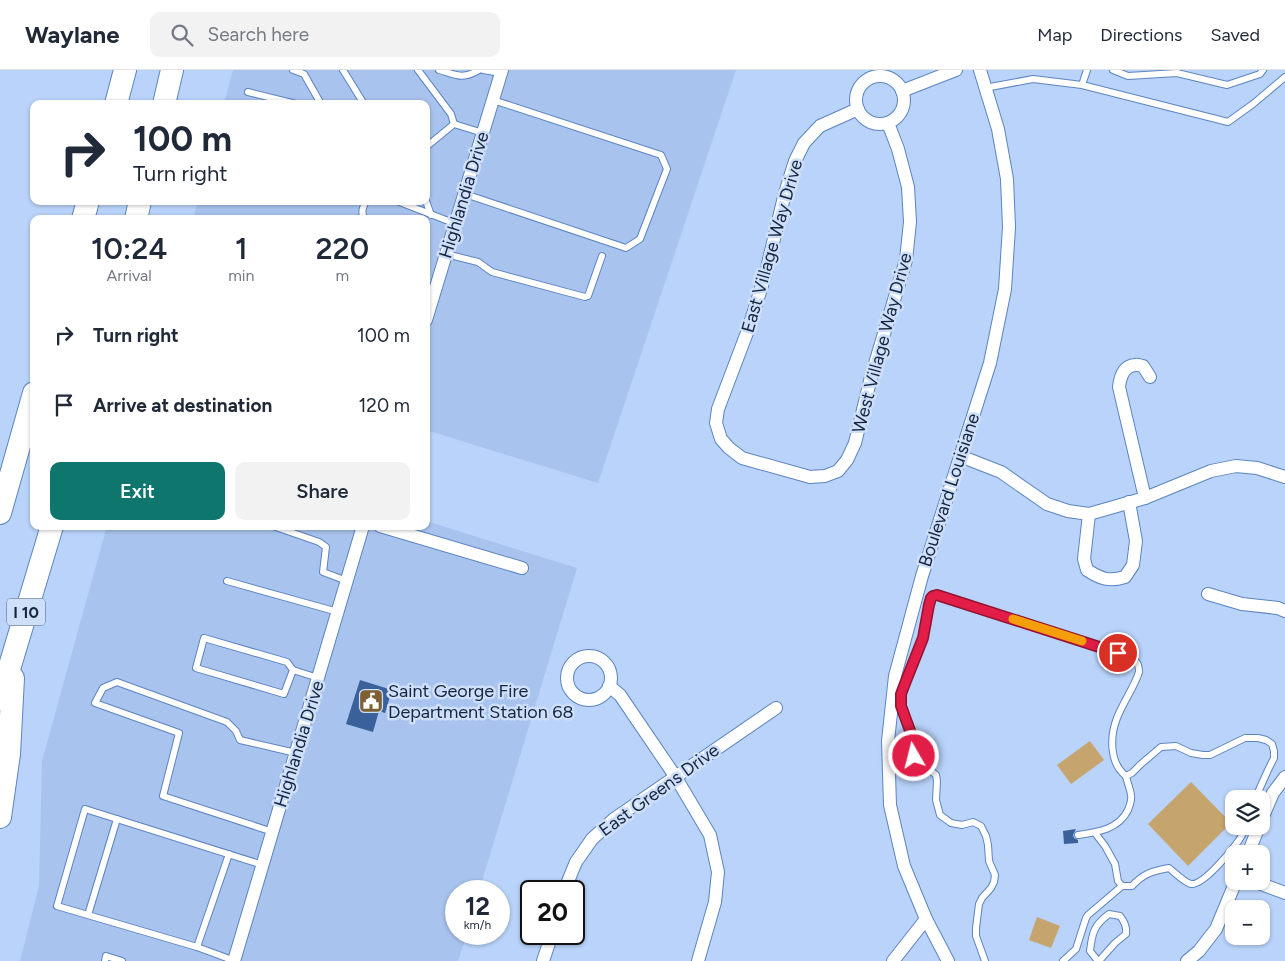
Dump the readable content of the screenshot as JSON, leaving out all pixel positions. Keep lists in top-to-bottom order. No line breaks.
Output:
{"streets":{"highway":["I 10"],"street":["Highlandia Drive","East Village Way Drive","West Village Way Drive","Boulevard Louisiane","East Greens Drive"]},"crossings":[["East Village Way Drive","West Village Way Drive"]],"places":{"public building":["Saint George Fire Department Station 68"]},"page":{"header":"Waylane","search":"Search here","nav":["Map","Directions","Saved"],"turn":["100 m","Turn right"],"eta":["10:24","Arrival","1","min","220","m"],"list":[{"name":"Turn right","value":"100 m"},{"name":"Arrive at destination","value":"120 m"}],"buttons":["Exit","Share"],"map_buttons":["+","−"],"speed":"12 km/h","limit":"20"}}
